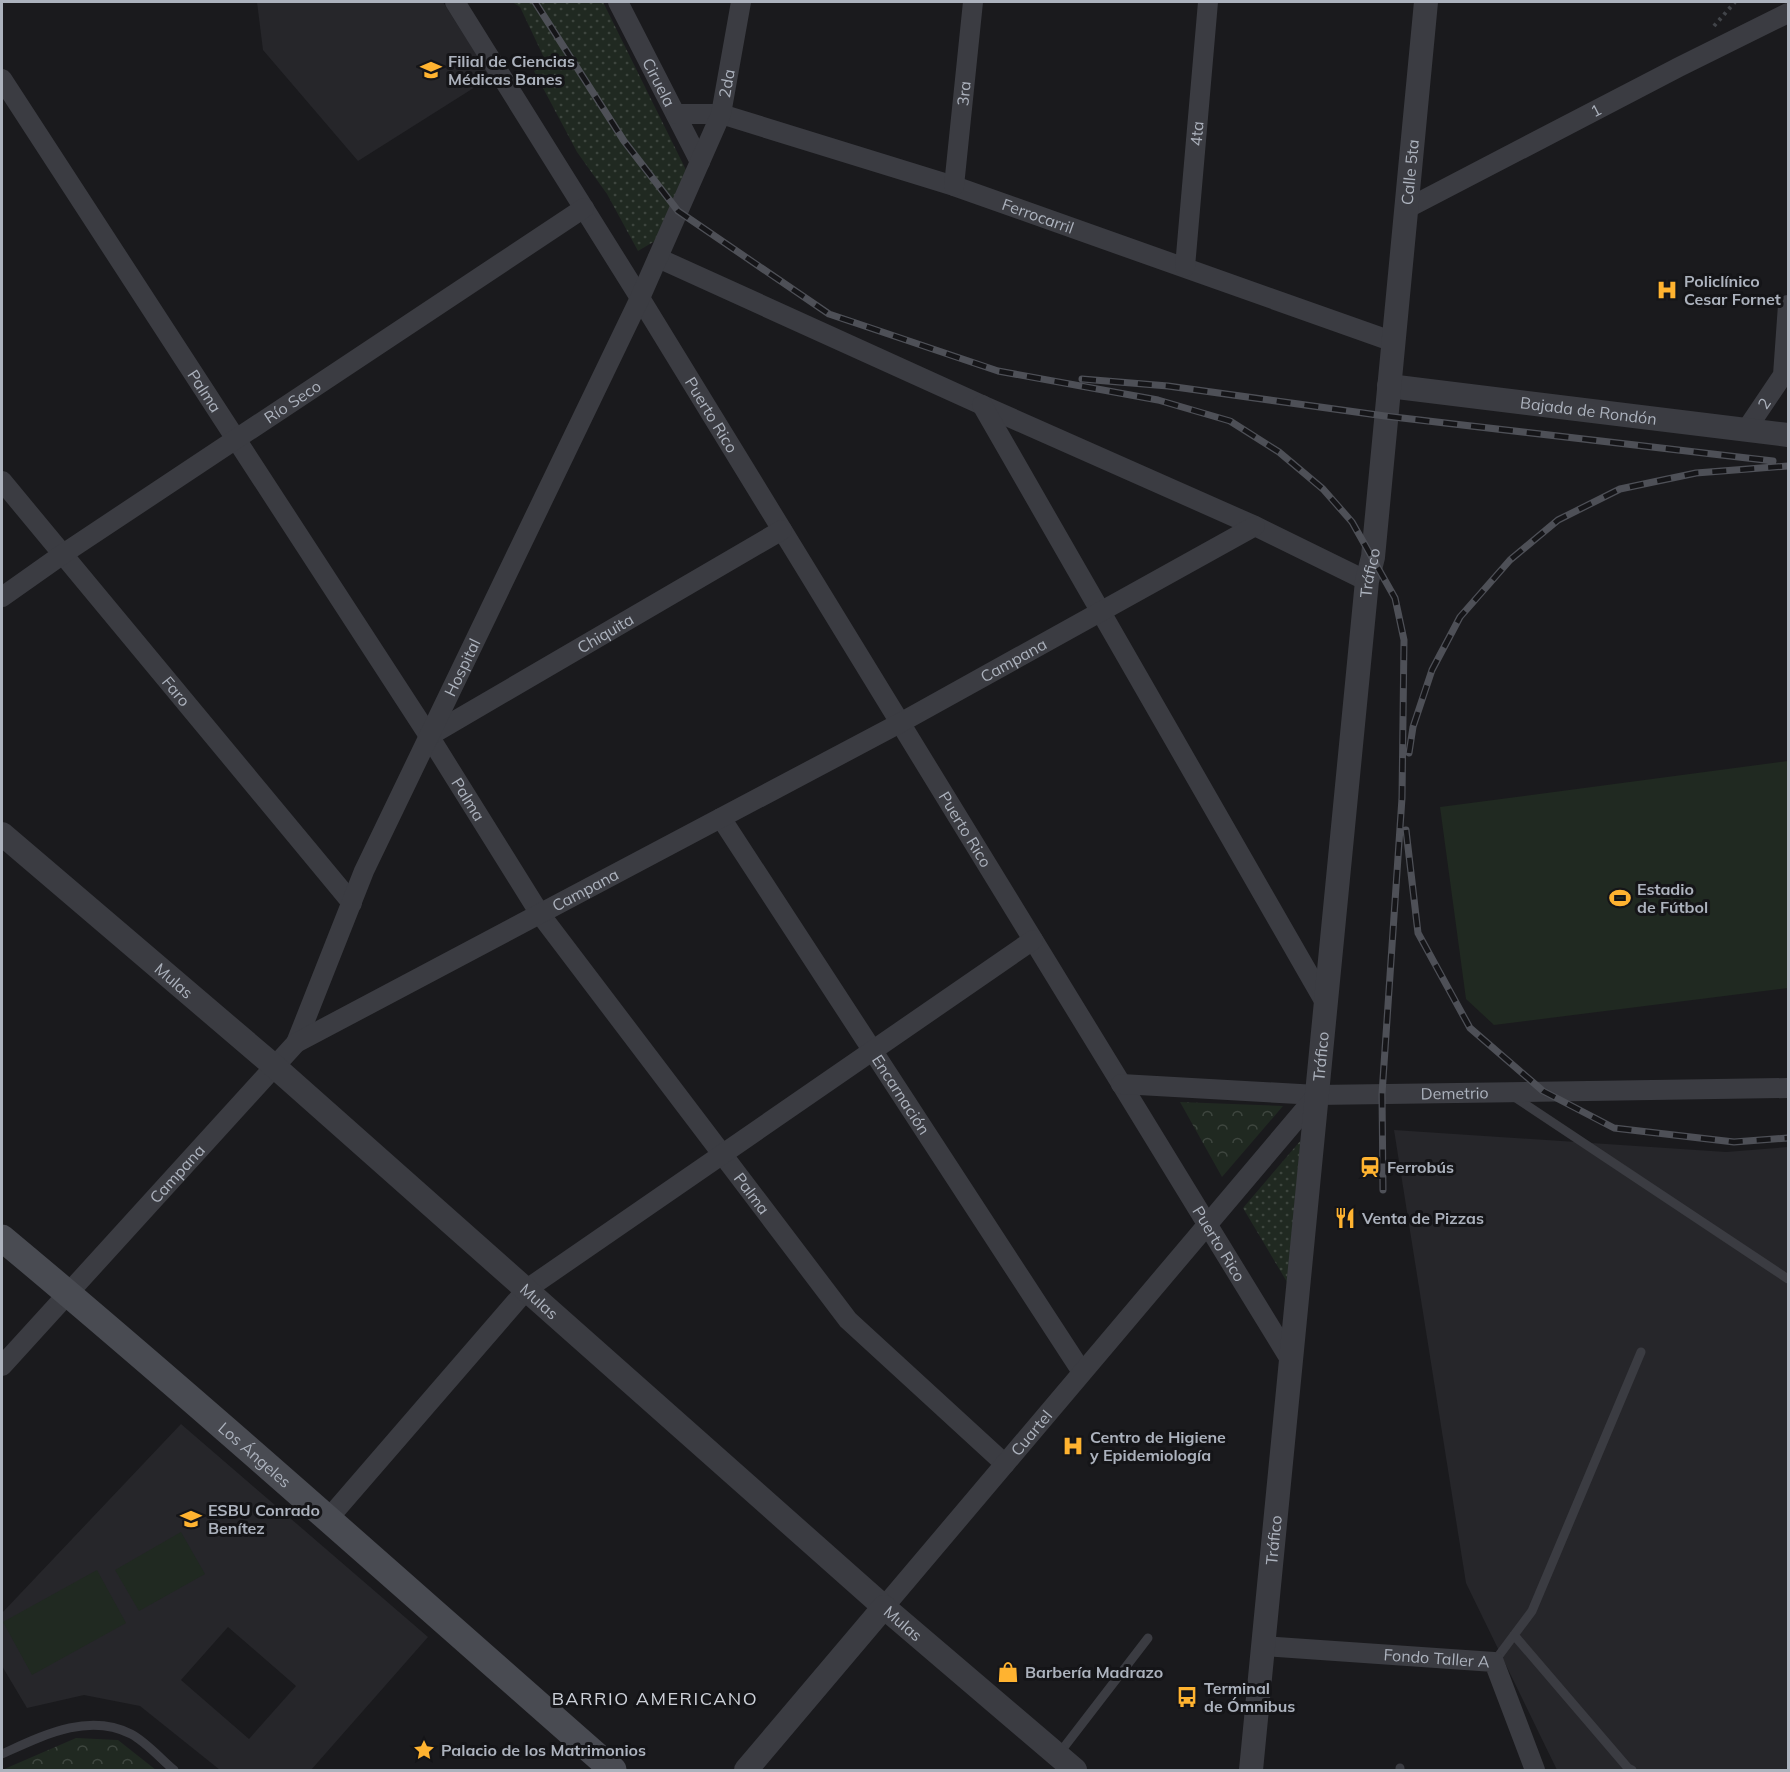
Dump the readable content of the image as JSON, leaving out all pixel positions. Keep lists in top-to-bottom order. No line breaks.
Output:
{"streets":{"main road":["Los Ángeles"],"street":["Ciruela","2da","3ra","1","4ta","Calle 5ta","Ferrocarril","Palma","Río Seco","2","Bajada de Rondón","Puerto Rico","Tráfico","Chiquita","Campana","Hospital","Faro","Mulas","Demetrio","Encarnación","Cuartel","Fondo Taller A"]},"crossings":[["Ciruela","2da"],["Ciruela","Ferrocarril"],["2da","Ferrocarril"],["3ra","Ferrocarril"],["1","Calle 5ta"],["4ta","Ferrocarril"],["Calle 5ta","Ferrocarril"],["Calle 5ta","Tráfico"],["Ferrocarril","Tráfico"],["Palma","Río Seco"],["Palma","Chiquita"],["Palma","Campana"],["Palma","Hospital"],["Palma","Cuartel"],["Río Seco","Puerto Rico"],["Río Seco","Faro"],["2","Bajada de Rondón"],["Bajada de Rondón","Tráfico"],["Puerto Rico","Tráfico"],["Puerto Rico","Chiquita"],["Puerto Rico","Campana"],["Puerto Rico","Hospital"],["Puerto Rico","Demetrio"],["Puerto Rico","Cuartel"],["Tráfico","Demetrio"],["Tráfico","Cuartel"],["Tráfico","Fondo Taller A"],["Chiquita","Hospital"],["Campana","Hospital"],["Campana","Mulas"],["Campana","Encarnación"],["Campana","Los Ángeles"],["Hospital","Faro"],["Mulas","Cuartel"],["Demetrio","Cuartel"],["Encarnación","Cuartel"]],"districts":["BARRIO AMERICANO"],"places":{"school or university":["Filial de Ciencias Médicas Banes","ESBU Conrado Benítez"],"hospital":["Policlínico Cesar Fornet","Centro de Higiene y Epidemiología"],"sports":["Estadio de Fútbol"],"station":["Ferrobús"],"restaurant":["Venta de Pizzas"],"shop":["Barbería Madrazo"],"bus stop":["Terminal de Ómnibus"],"place":["Palacio de los Matrimonios"]}}
